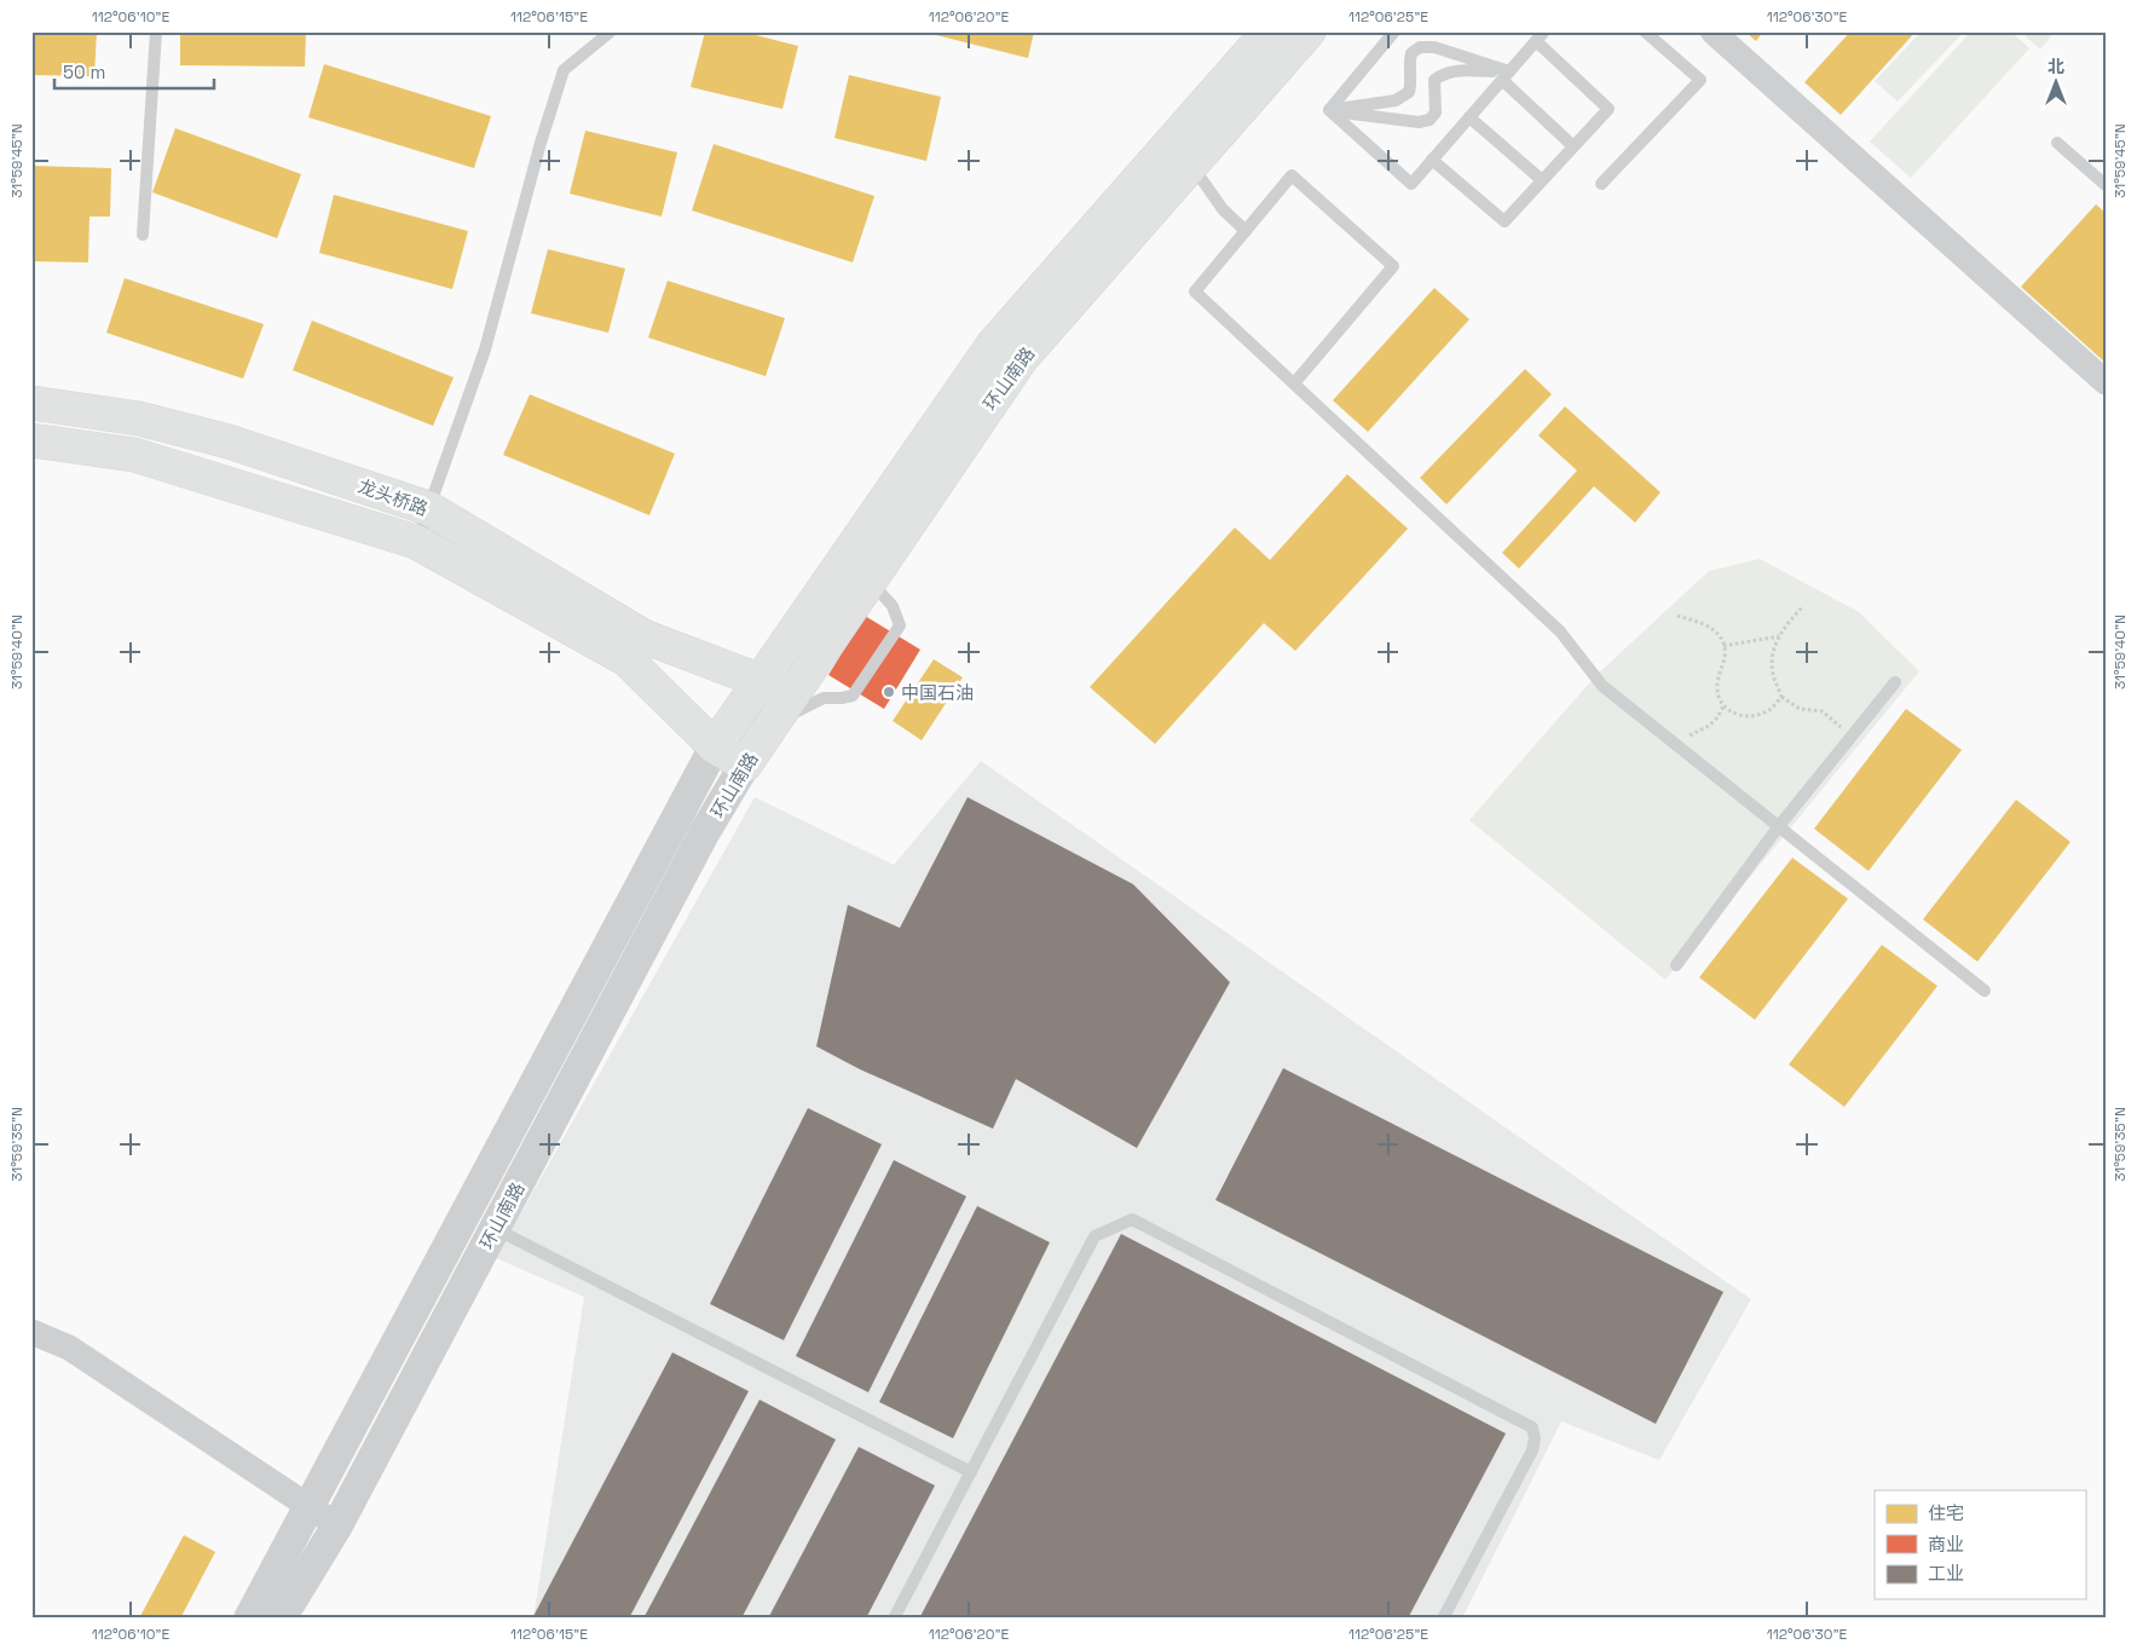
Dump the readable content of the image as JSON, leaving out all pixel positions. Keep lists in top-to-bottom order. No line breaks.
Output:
{"streets":{"main road":["环山南路","龙头桥路"]},"crossings":[["环山南路","龙头桥路"]],"places":["中国石油"],"legend":["住宅","商业","工业"],"scale_bar":"50 m","north":"top","coordinates":["112°06'10\"E","112°06'15\"E","112°06'20\"E","112°06'25\"E","112°06'30\"E","31°59'45\"N","31°59'40\"N","31°59'35\"N"]}
